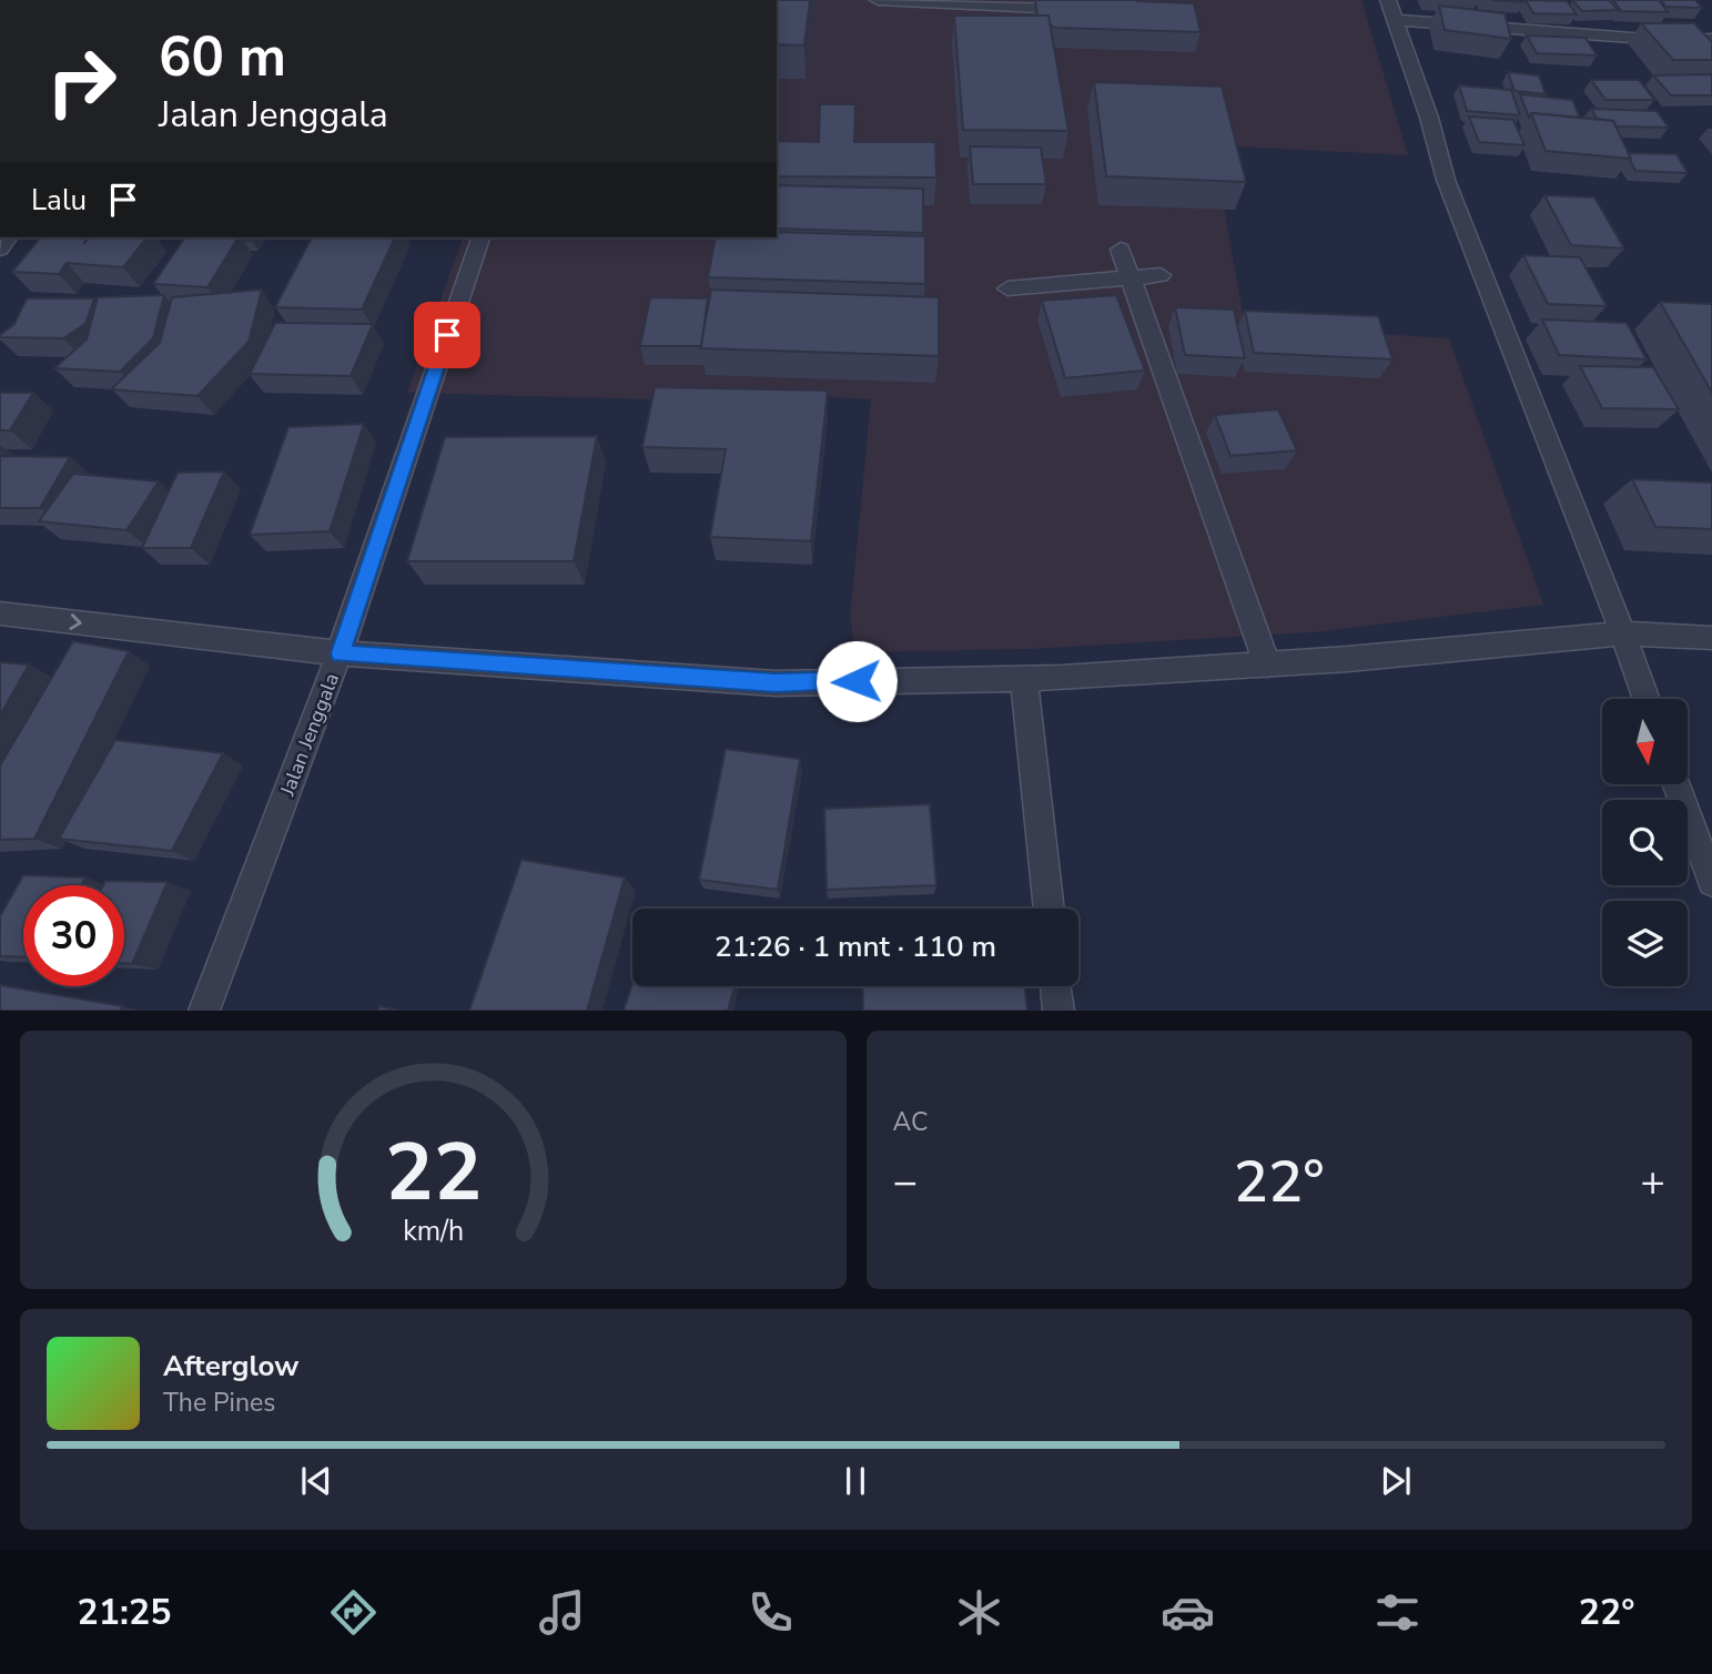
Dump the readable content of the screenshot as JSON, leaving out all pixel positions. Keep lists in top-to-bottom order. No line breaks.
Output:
{"streets":{"street":["Jalan Jenggala"]},"north":"bottom","page":{"turn":["60 m","Jalan Jenggala"],"then":"Lalu","limit":"30","trip":"21:26 · 1 mnt · 110 m","tile":"AC","heat":["−","22°","+"],"song":["Afterglow","The Pines"],"tabs":["21:25","22°"],"gauge":["22","km/h"]}}
